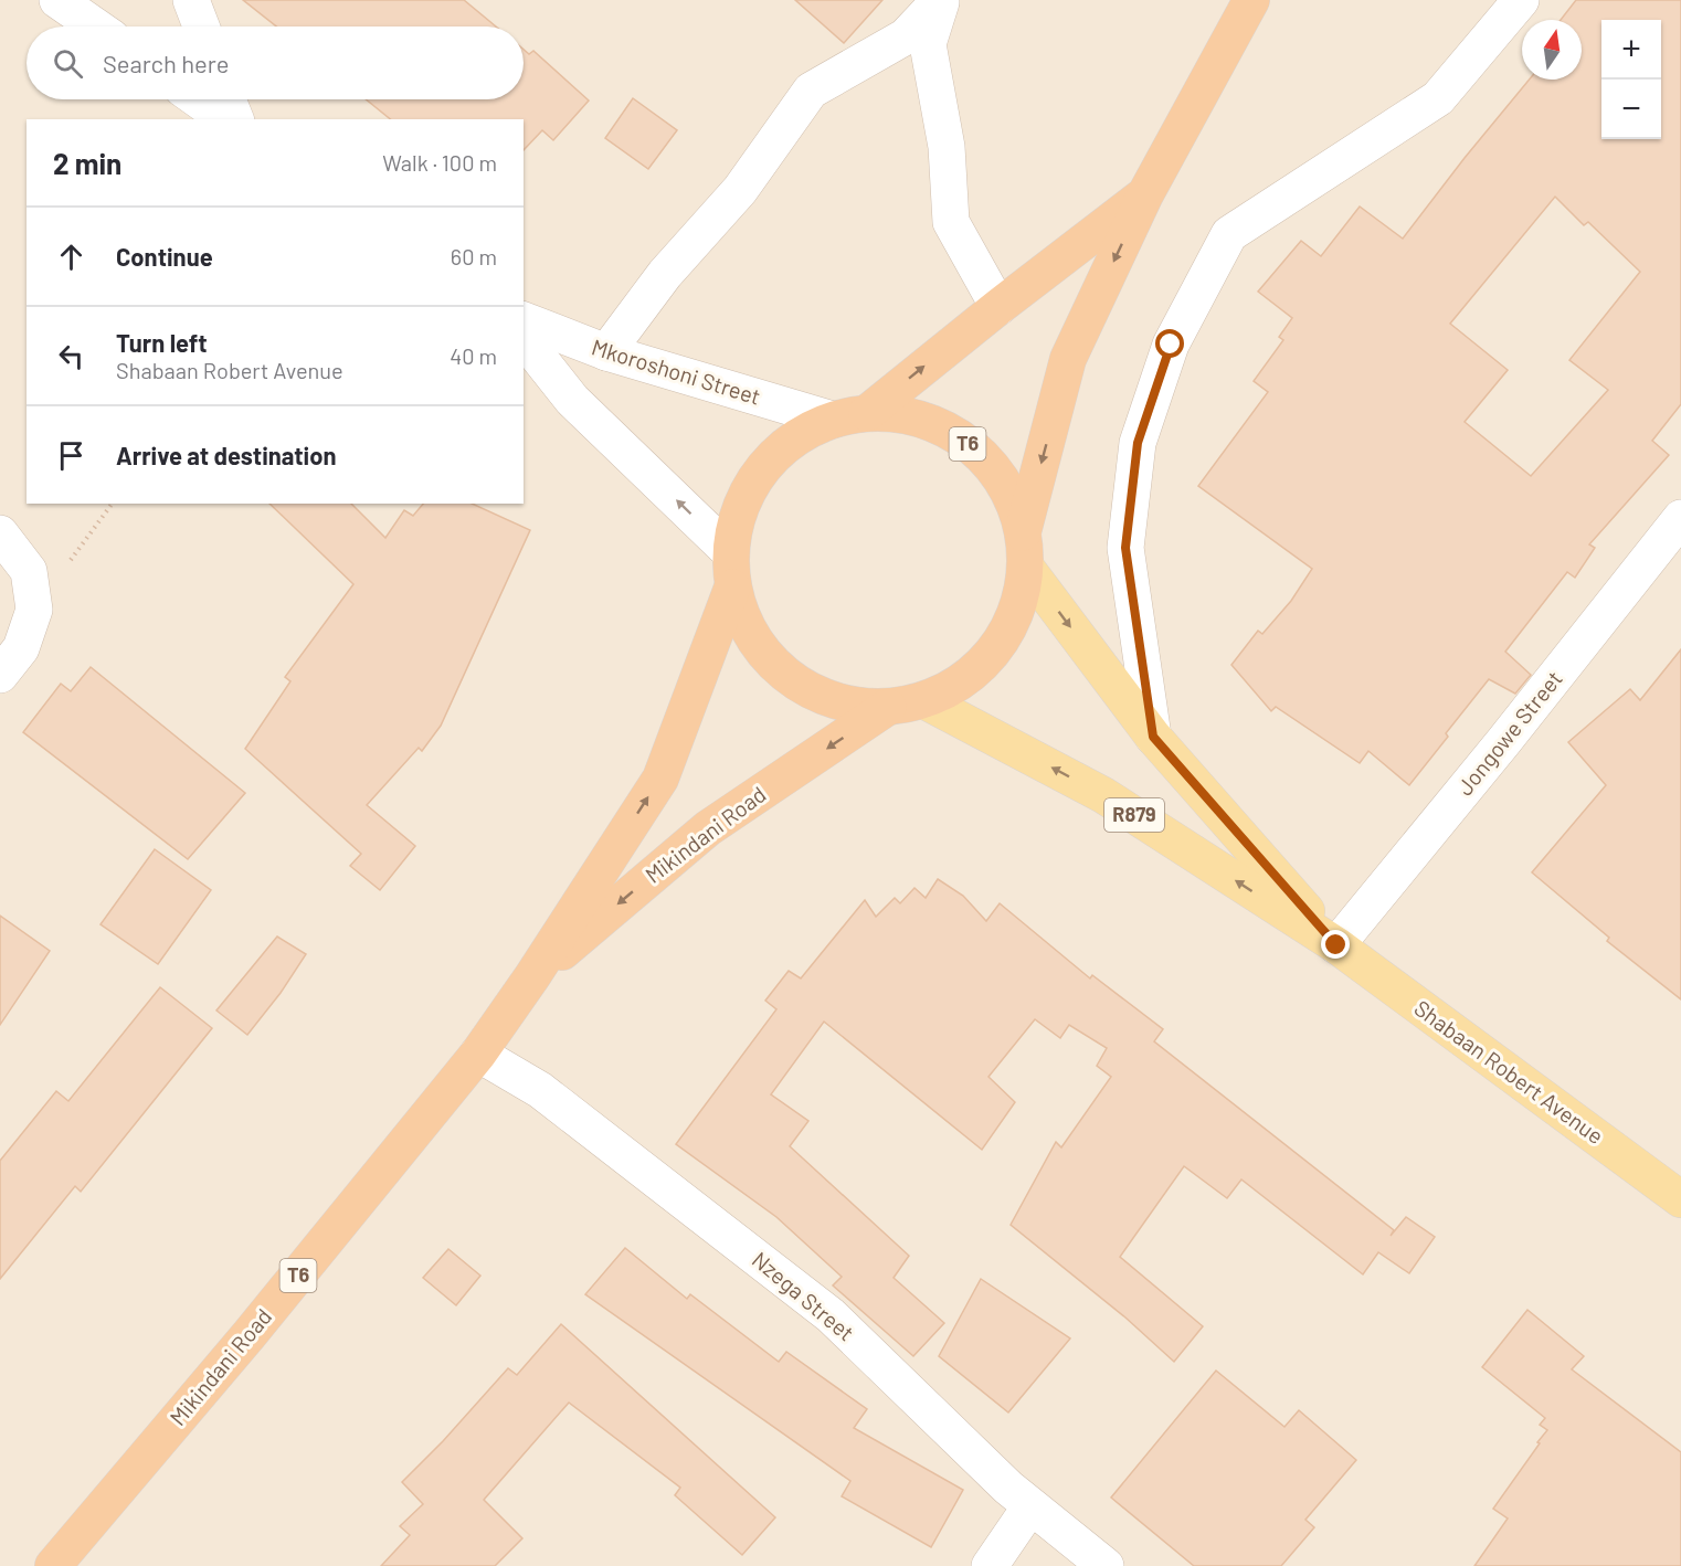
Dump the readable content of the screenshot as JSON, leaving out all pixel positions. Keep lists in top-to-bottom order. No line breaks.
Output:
{"streets":{"highway":["T6","Mikindani Road"],"main road":["R879","Shabaan Robert Avenue"],"street":["Mkoroshoni Street","Jongowe Street","Nzega Street"]},"crossings":[["Mkoroshoni Street","T6"],["T6","Mikindani Road"],["T6","Shabaan Robert Avenue"],["Jongowe Street","Shabaan Robert Avenue"],["Mikindani Road","Nzega Street"]],"north":"top","page":{"map_buttons":["+","−"],"search":"Search here","heading":["2 min","Walk · 100 m"],"list":[["Continue","60 m"],["Turn left","Shabaan Robert Avenue","40 m"],"Arrive at destination"]}}
